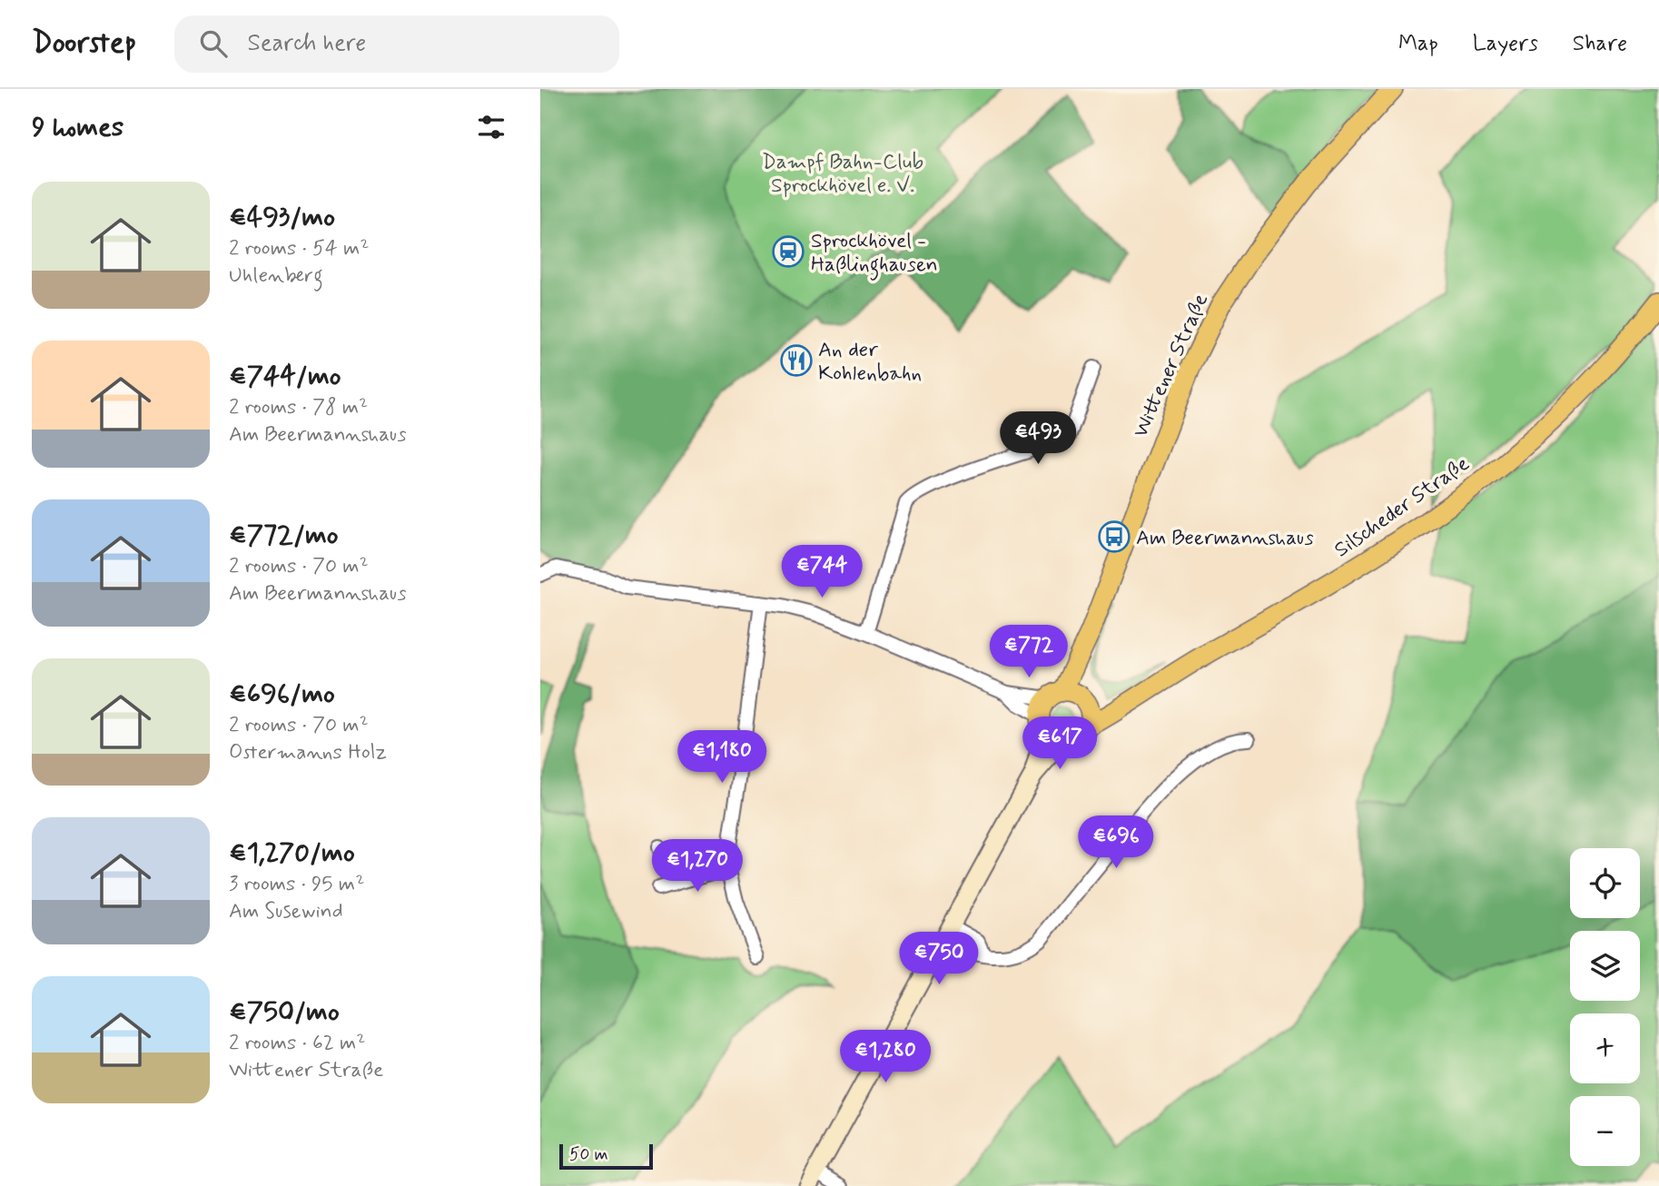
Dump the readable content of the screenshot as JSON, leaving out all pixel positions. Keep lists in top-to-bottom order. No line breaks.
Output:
{"streets":{"main road":["Wittener Straße","Silscheder Straße"]},"crossings":[["Wittener Straße","Silscheder Straße"]],"parks":["Dampf Bahn-Club Sprockhövel e. V."],"places":{"station":["Sprockhövel - Haßlinghausen"],"restaurant":["An der Kohlenbahn"],"bus stop":["Am Beermannshaus"]},"scale_bar":"50 m","page":{"header":"Doorstep","search":"Search here","nav":["Map","Layers","Share"],"heading":"9 homes","list":[{"name":"€493/mo","note":"2 rooms · 54 m² · Uhlenberg"},{"name":"€744/mo","note":"2 rooms · 78 m² · Am Beermannshaus"},{"name":"€772/mo","note":"2 rooms · 70 m² · Am Beermannshaus"},{"name":"€696/mo","note":"2 rooms · 70 m² · Ostermanns Holz"},{"name":"€1,270/mo","note":"3 rooms · 95 m² · Am Susewind"},{"name":"€750/mo","note":"2 rooms · 62 m² · Wittener Straße"}],"price":["€493","€744","€772","€617","€1,180","€696","€1,270","€750","€1,280"],"map_buttons":["+","−"],"scale":"50 m"}}
